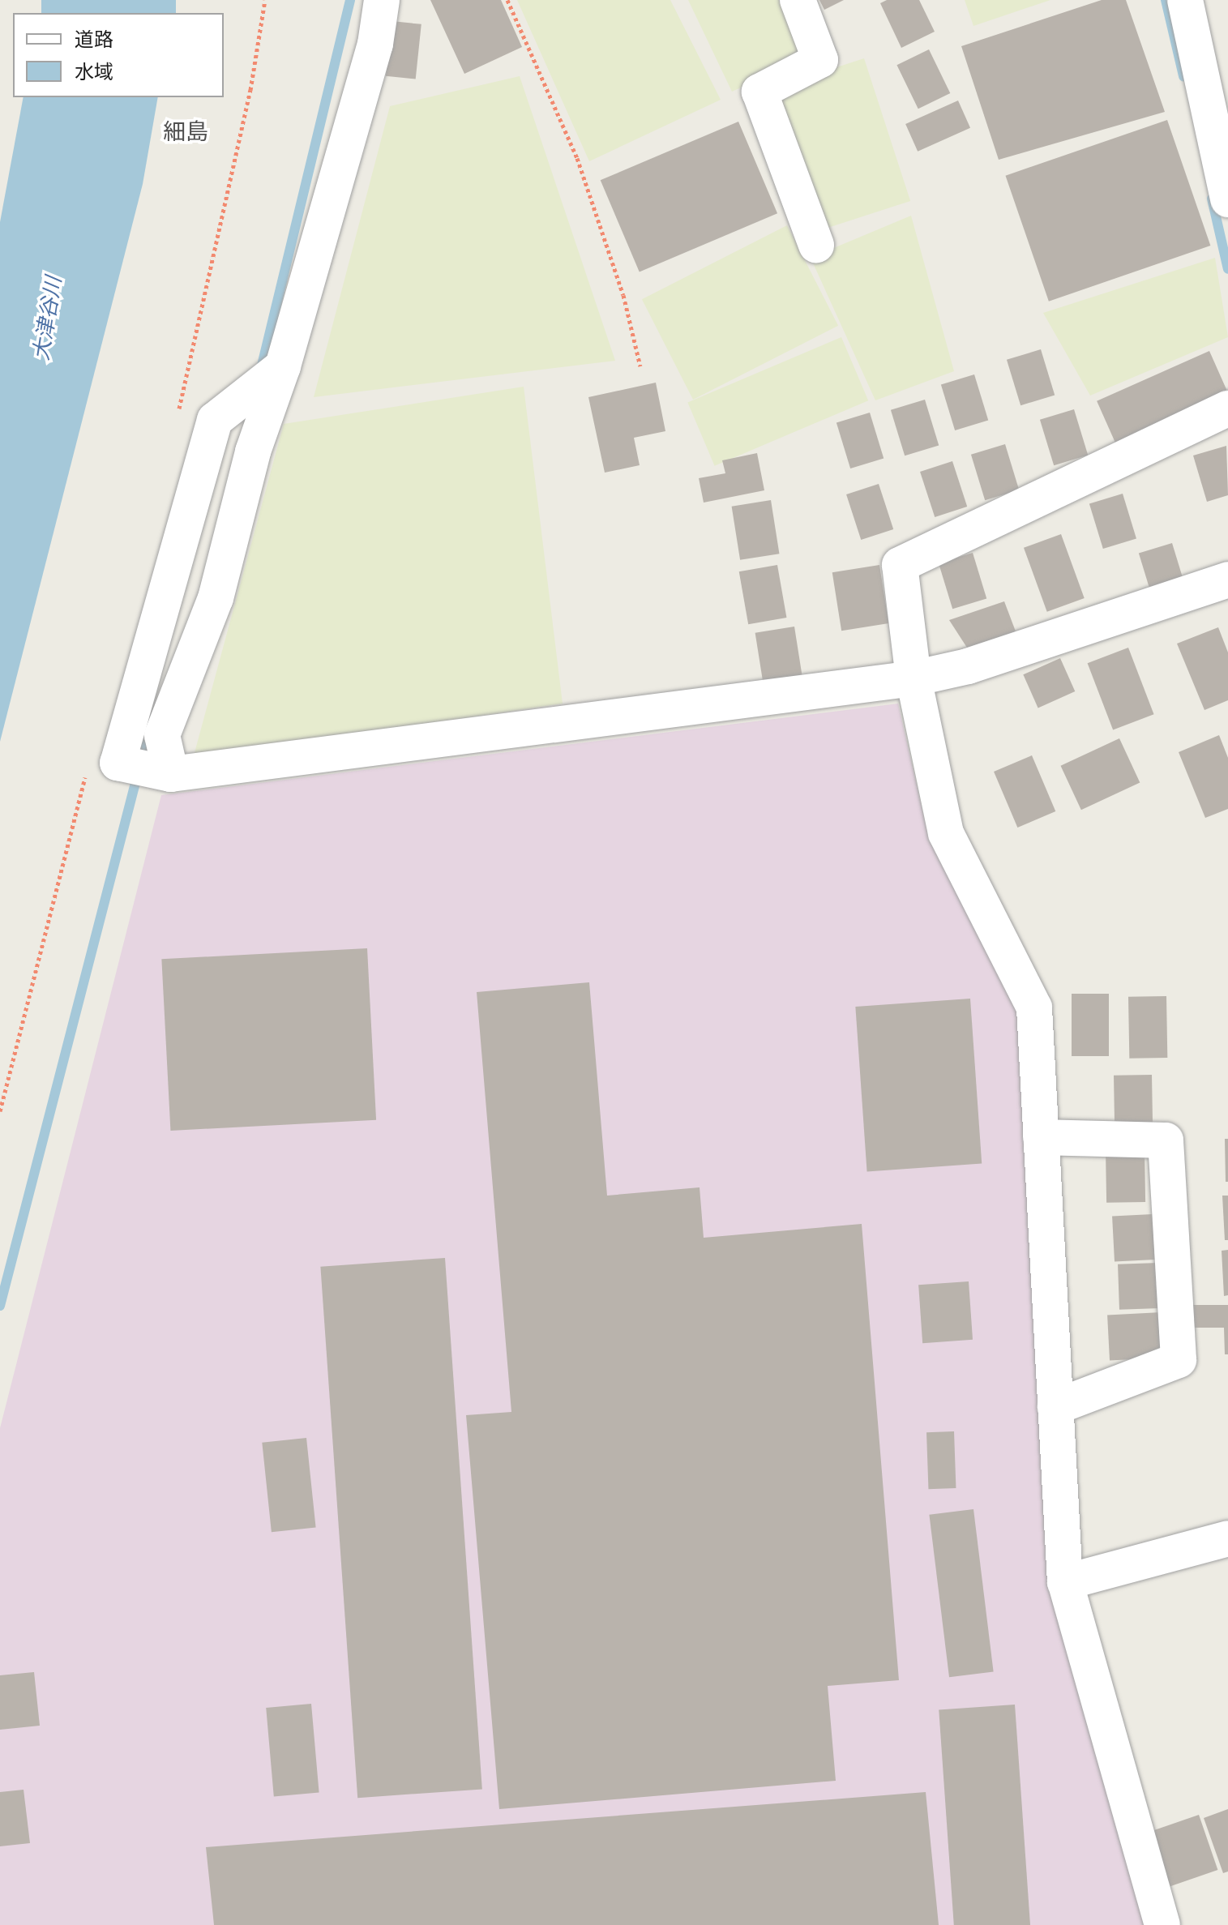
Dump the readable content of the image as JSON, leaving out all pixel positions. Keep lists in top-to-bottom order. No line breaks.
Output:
{"districts":["細島"],"water":["大津谷川"],"legend":["道路","水域"]}
